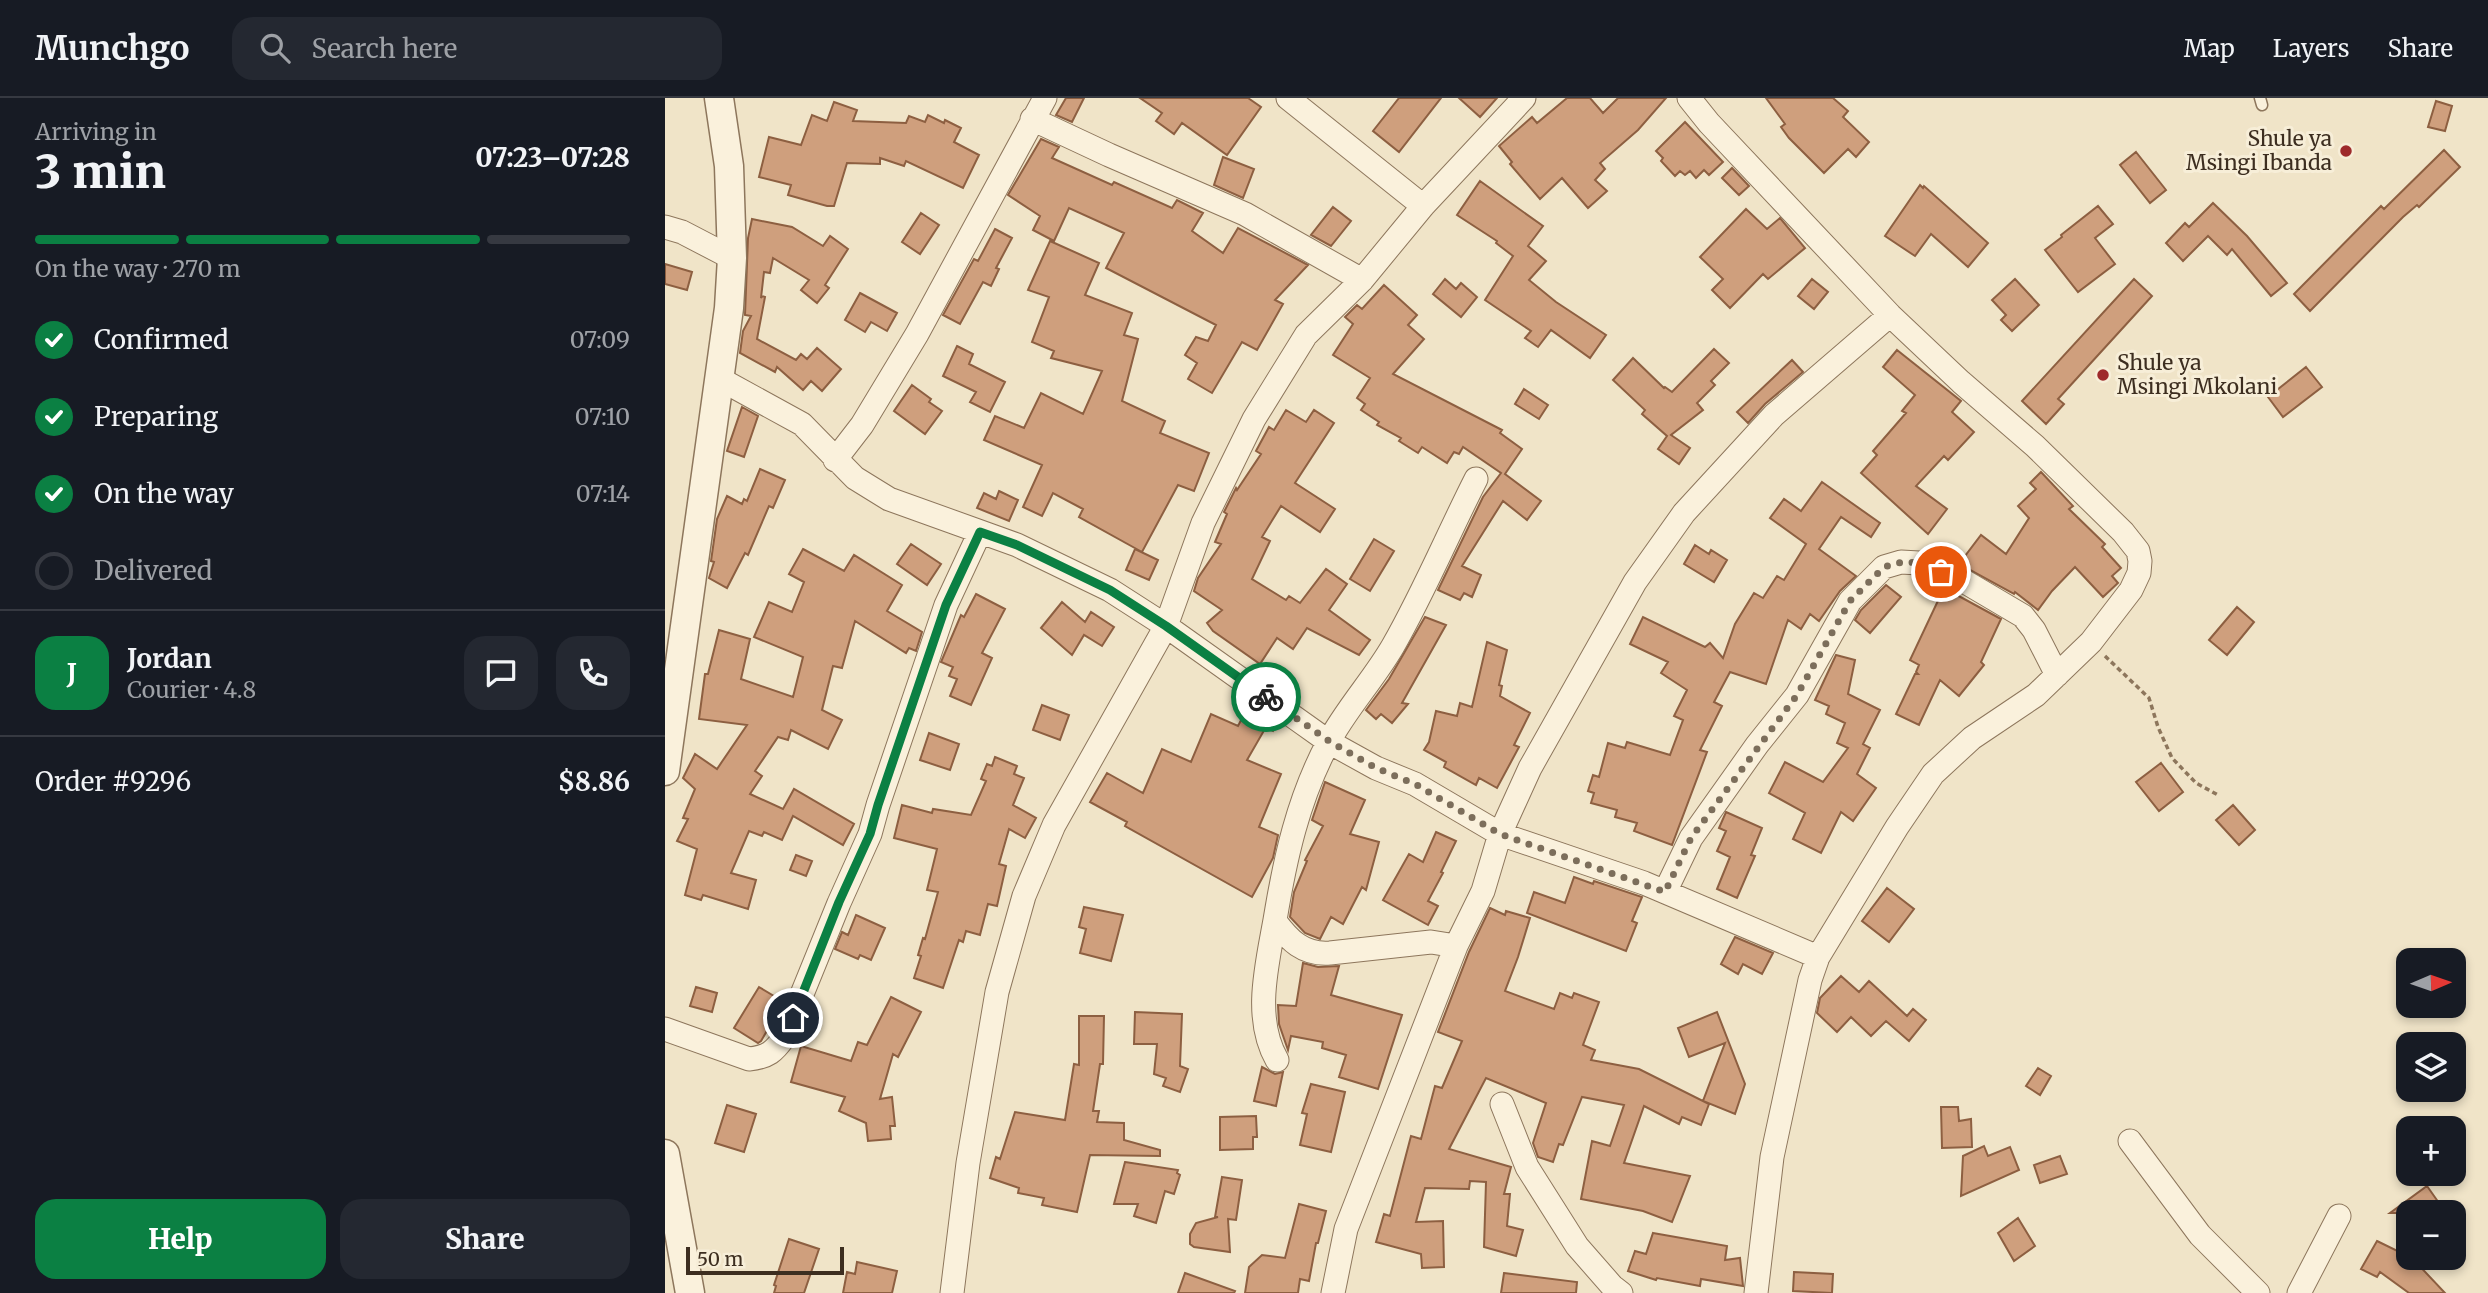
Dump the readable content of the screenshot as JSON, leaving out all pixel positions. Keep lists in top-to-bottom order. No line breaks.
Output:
{"places":["Shule ya Msingi Ibanda","Shule ya Msingi Mkolani"],"scale_bar":"50 m","north":"right","page":{"header":"Munchgo","search":"Search here","nav":["Map","Layers","Share"],"heading":["3 min","Arriving in","07:23–07:28"],"panel":["Jordan","Courier · 4.8","Order #9296","$8.86"],"bar":"On the way · 270 m","list":[["Confirmed","07:09"],["Preparing","07:10"],["On the way","07:14"],"Delivered"],"round":"J","map_buttons":["+","−"],"buttons":["Help","Share"],"scale":"50 m"}}
